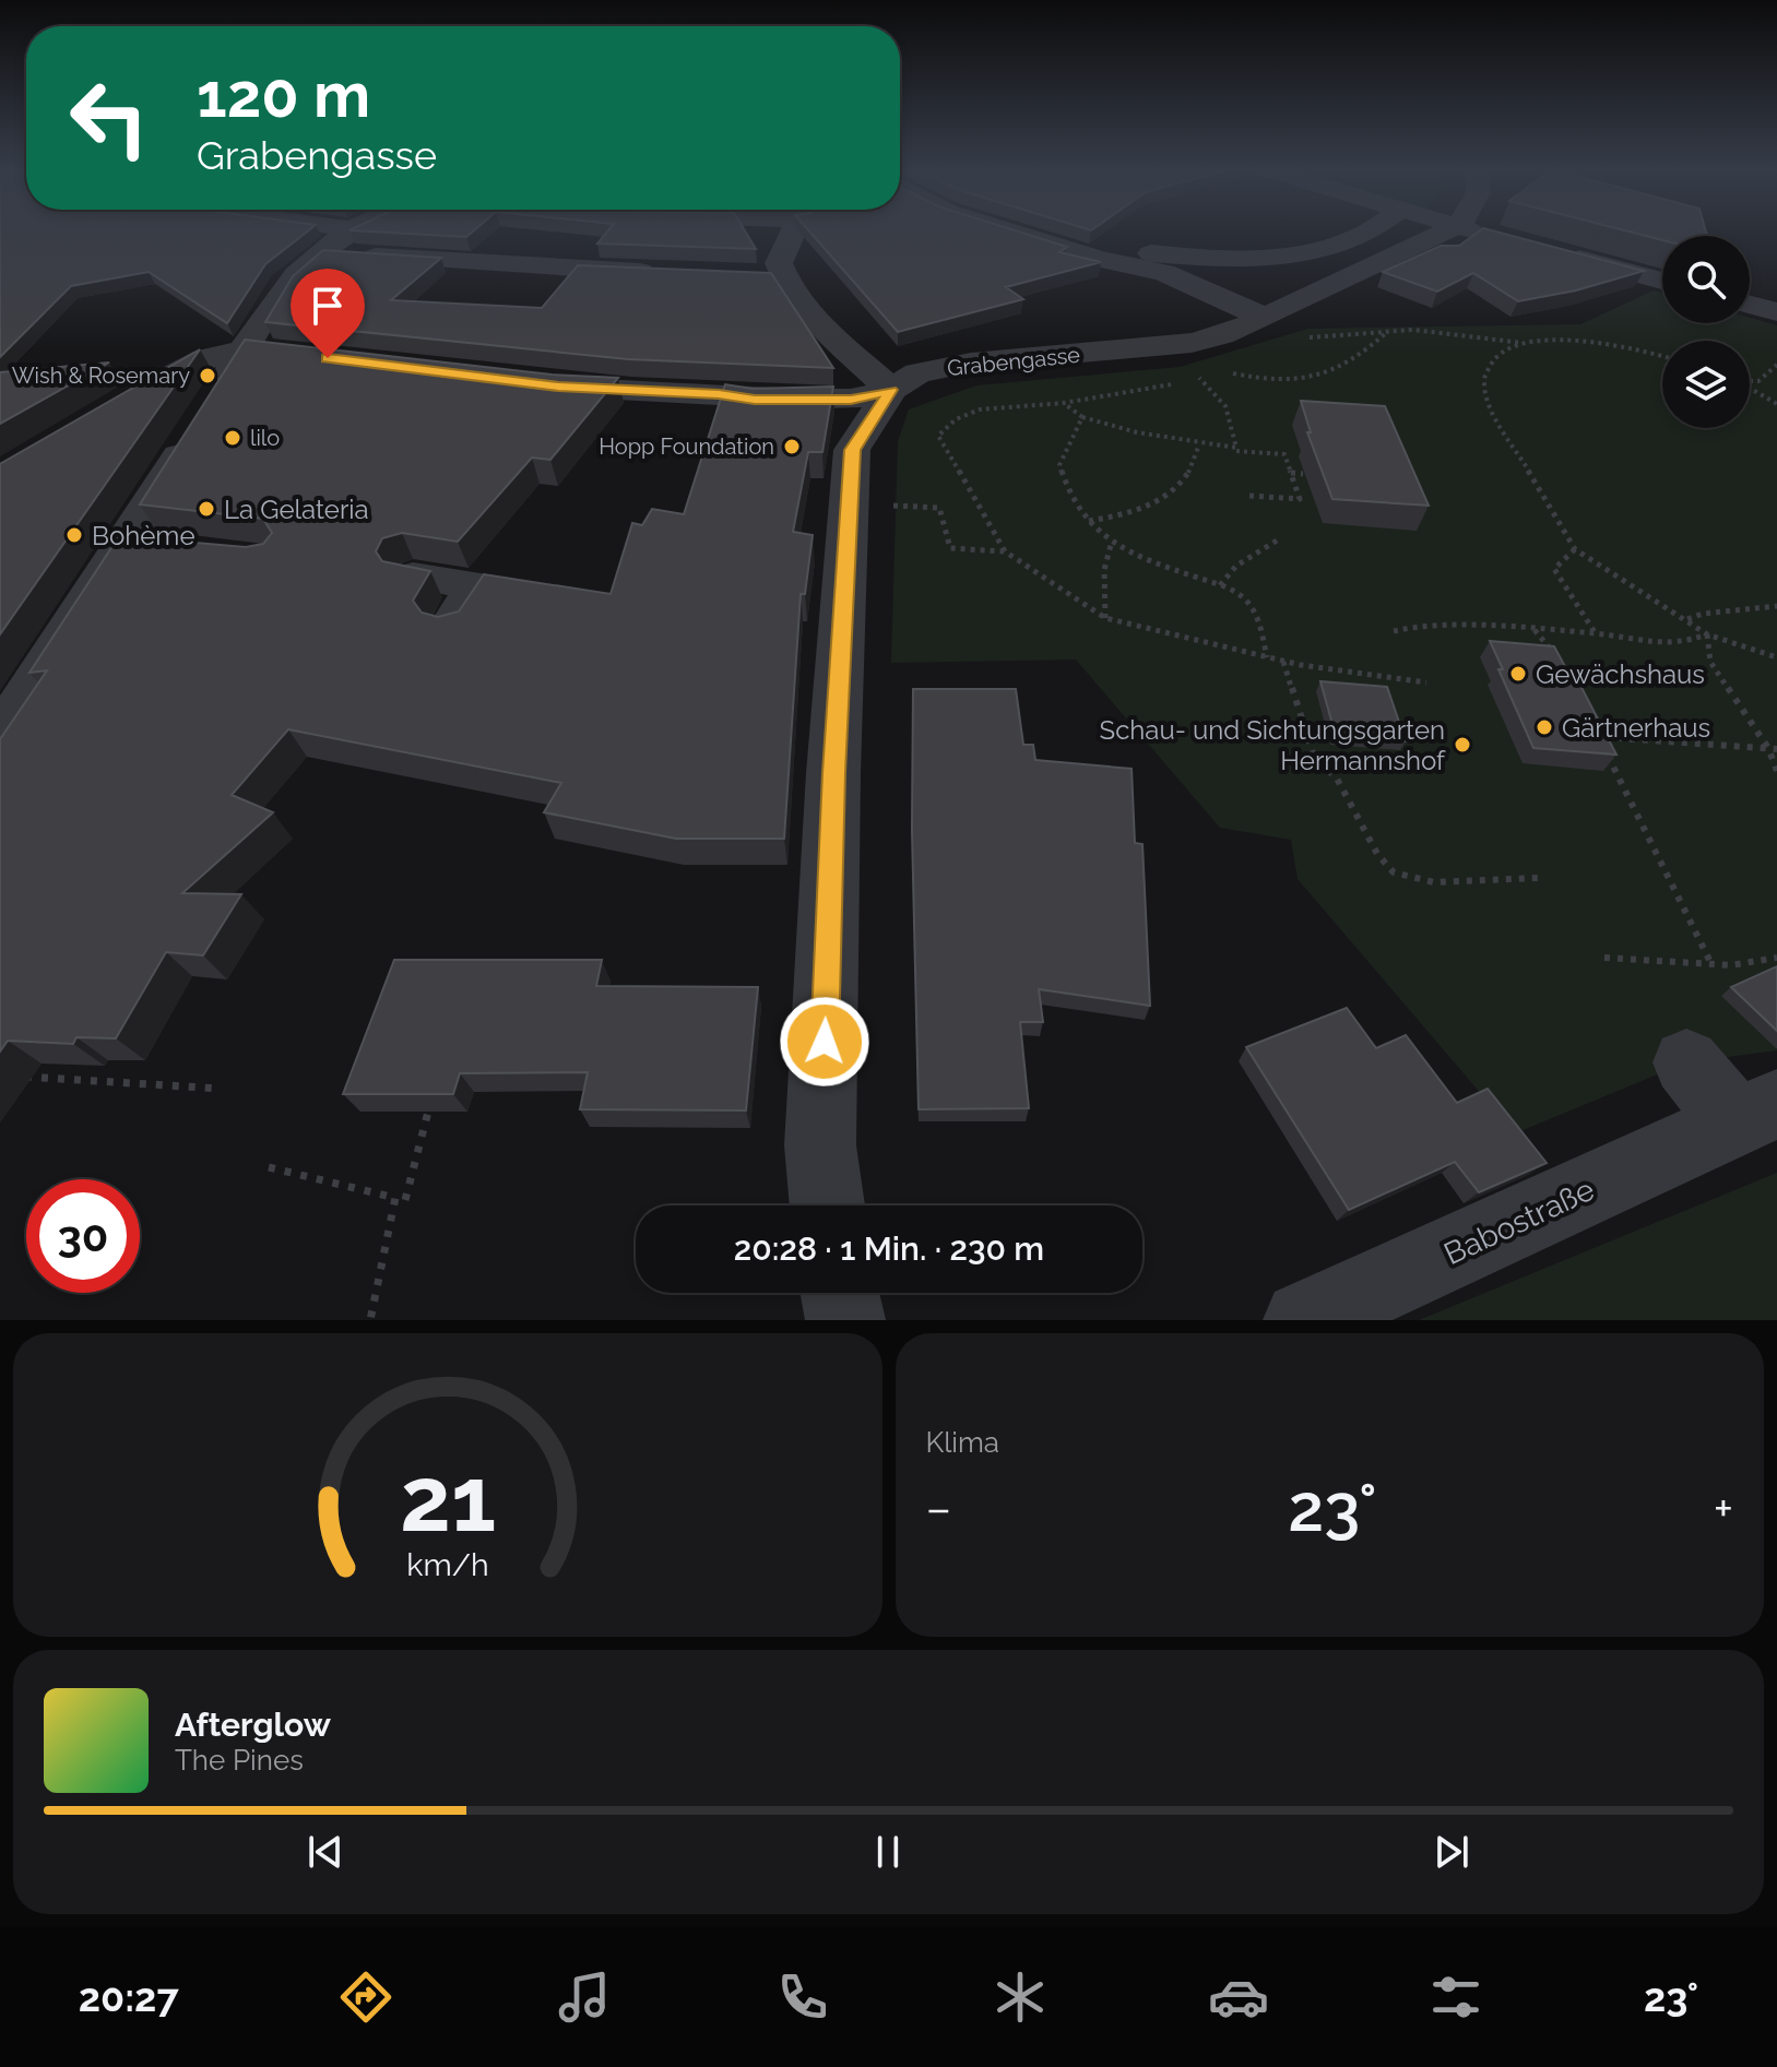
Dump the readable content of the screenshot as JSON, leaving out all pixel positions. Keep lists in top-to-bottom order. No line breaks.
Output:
{"streets":{"street":["Grabengasse","Babostraße"]},"places":["Wish & Rosemary","lilo","Hopp Foundation","La Gelateria","Bohème","Gewächshaus","Gärtnerhaus","Schau- und Sichtungsgarten Hermannshof"],"page":{"turn":["120 m","Grabengasse"],"limit":"30","trip":"20:28 · 1 Min. · 230 m","tile":"Klima","heat":["−","23°","+"],"song":["Afterglow","The Pines"],"tabs":["20:27","23°"],"gauge":["21","km/h"]}}
